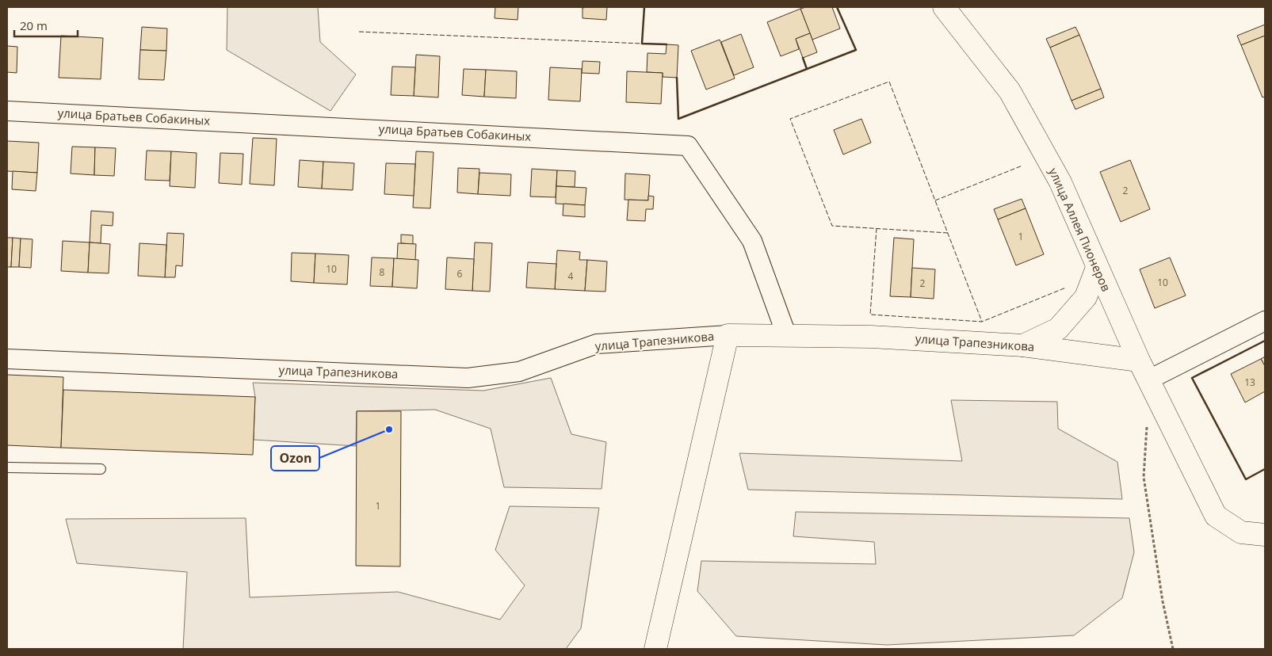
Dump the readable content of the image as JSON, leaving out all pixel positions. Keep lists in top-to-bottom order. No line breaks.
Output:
{"streets":{"street":["улица Братьев Собакиных","улица Аллея Пионеров","улица Трапезникова"]},"crossings":[["улица Братьев Собакиных","улица Трапезникова"],["улица Аллея Пионеров","улица Трапезникова"]],"places":["Ozon"],"house_numbers":["2","1","10","8","6","4","10","2","13","1"],"scale_bar":"20 m"}
